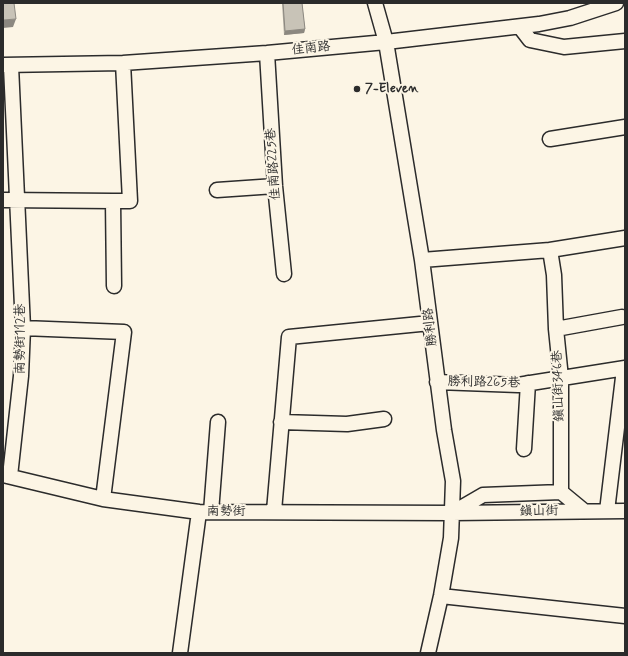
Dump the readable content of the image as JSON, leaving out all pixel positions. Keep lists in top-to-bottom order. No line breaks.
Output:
{"streets":{"street":["佳南路","佳南路225巷","勝利路","南勢街112巷","勝利路265巷","鎮山街346巷","南勢街","鎮山街"]},"crossings":[["佳南路","佳南路225巷"],["佳南路","勝利路"],["佳南路","南勢街112巷"],["勝利路","勝利路265巷"],["勝利路","南勢街"],["勝利路","鎮山街"],["南勢街112巷","南勢街"],["勝利路265巷","鎮山街346巷"],["南勢街","鎮山街"]],"places":["7-Eleven"]}
